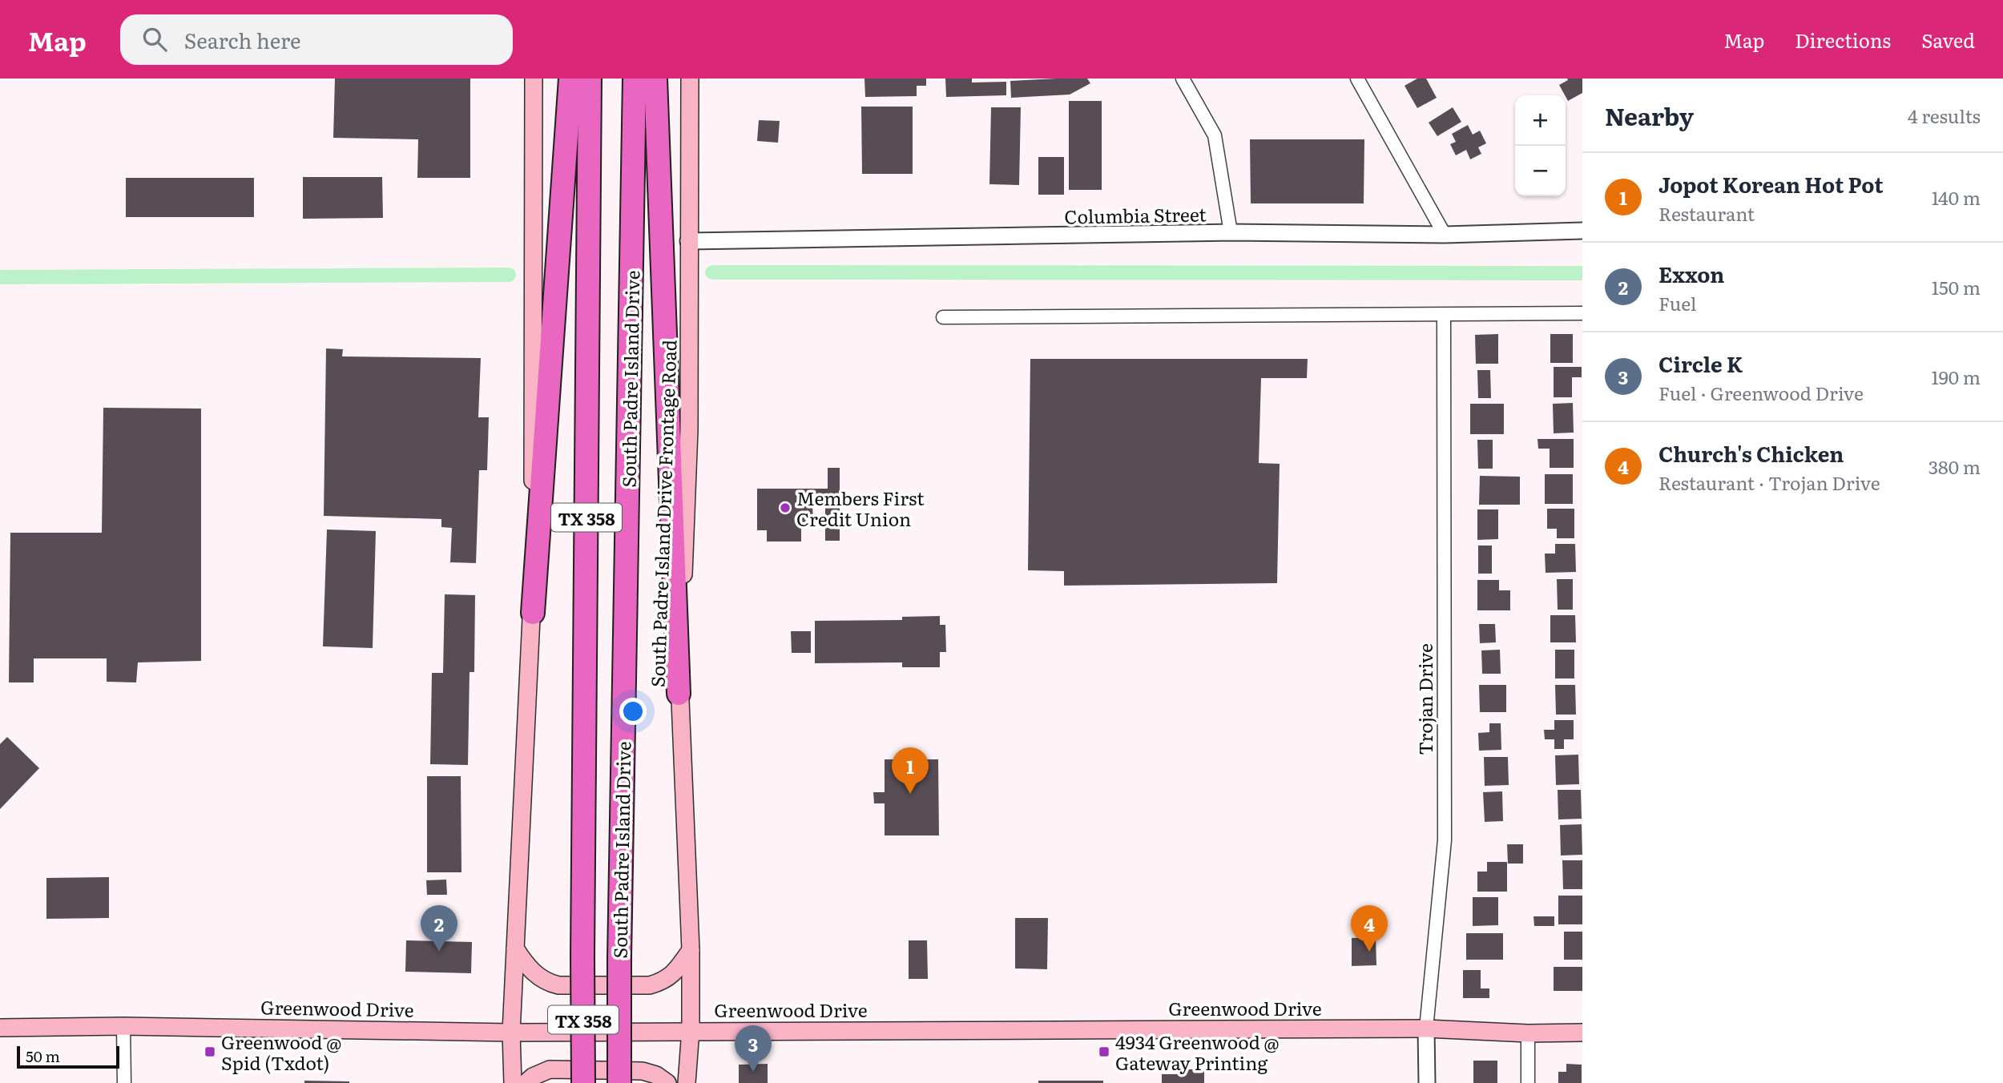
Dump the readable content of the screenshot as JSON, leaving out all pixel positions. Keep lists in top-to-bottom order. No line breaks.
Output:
{"streets":{"highway":["South Padre Island Drive","TX 358"],"main road":["South Padre Island Drive Frontage Road","Greenwood Drive"],"street":["Columbia Street","Trojan Drive"]},"crossings":[["Columbia Street","South Padre Island Drive Frontage Road"],["South Padre Island Drive Frontage Road","Greenwood Drive"],["Trojan Drive","Greenwood Drive"]],"places":{"other":["Members First Credit Union"],"transit":["Greenwood @ Spid (Txdot)","4934 Greenwood @ Gateway Printing"]},"scale_bar":"50 m","page":{"header":"Map","search":"Search here","nav":["Map","Directions","Saved"],"heading":["Nearby","4 results"],"map_buttons":["+","−"],"list":[{"mark":"1","name":"Jopot Korean Hot Pot","note":"Restaurant","value":"140 m"},{"mark":"2","name":"Exxon","note":"Fuel","value":"150 m"},{"mark":"3","name":"Circle K","note":"Fuel · Greenwood Drive","value":"190 m"},{"mark":"4","name":"Church's Chicken","note":"Restaurant · Trojan Drive","value":"380 m"}],"pins":["1","2","4","3"],"scale":"50 m"}}
